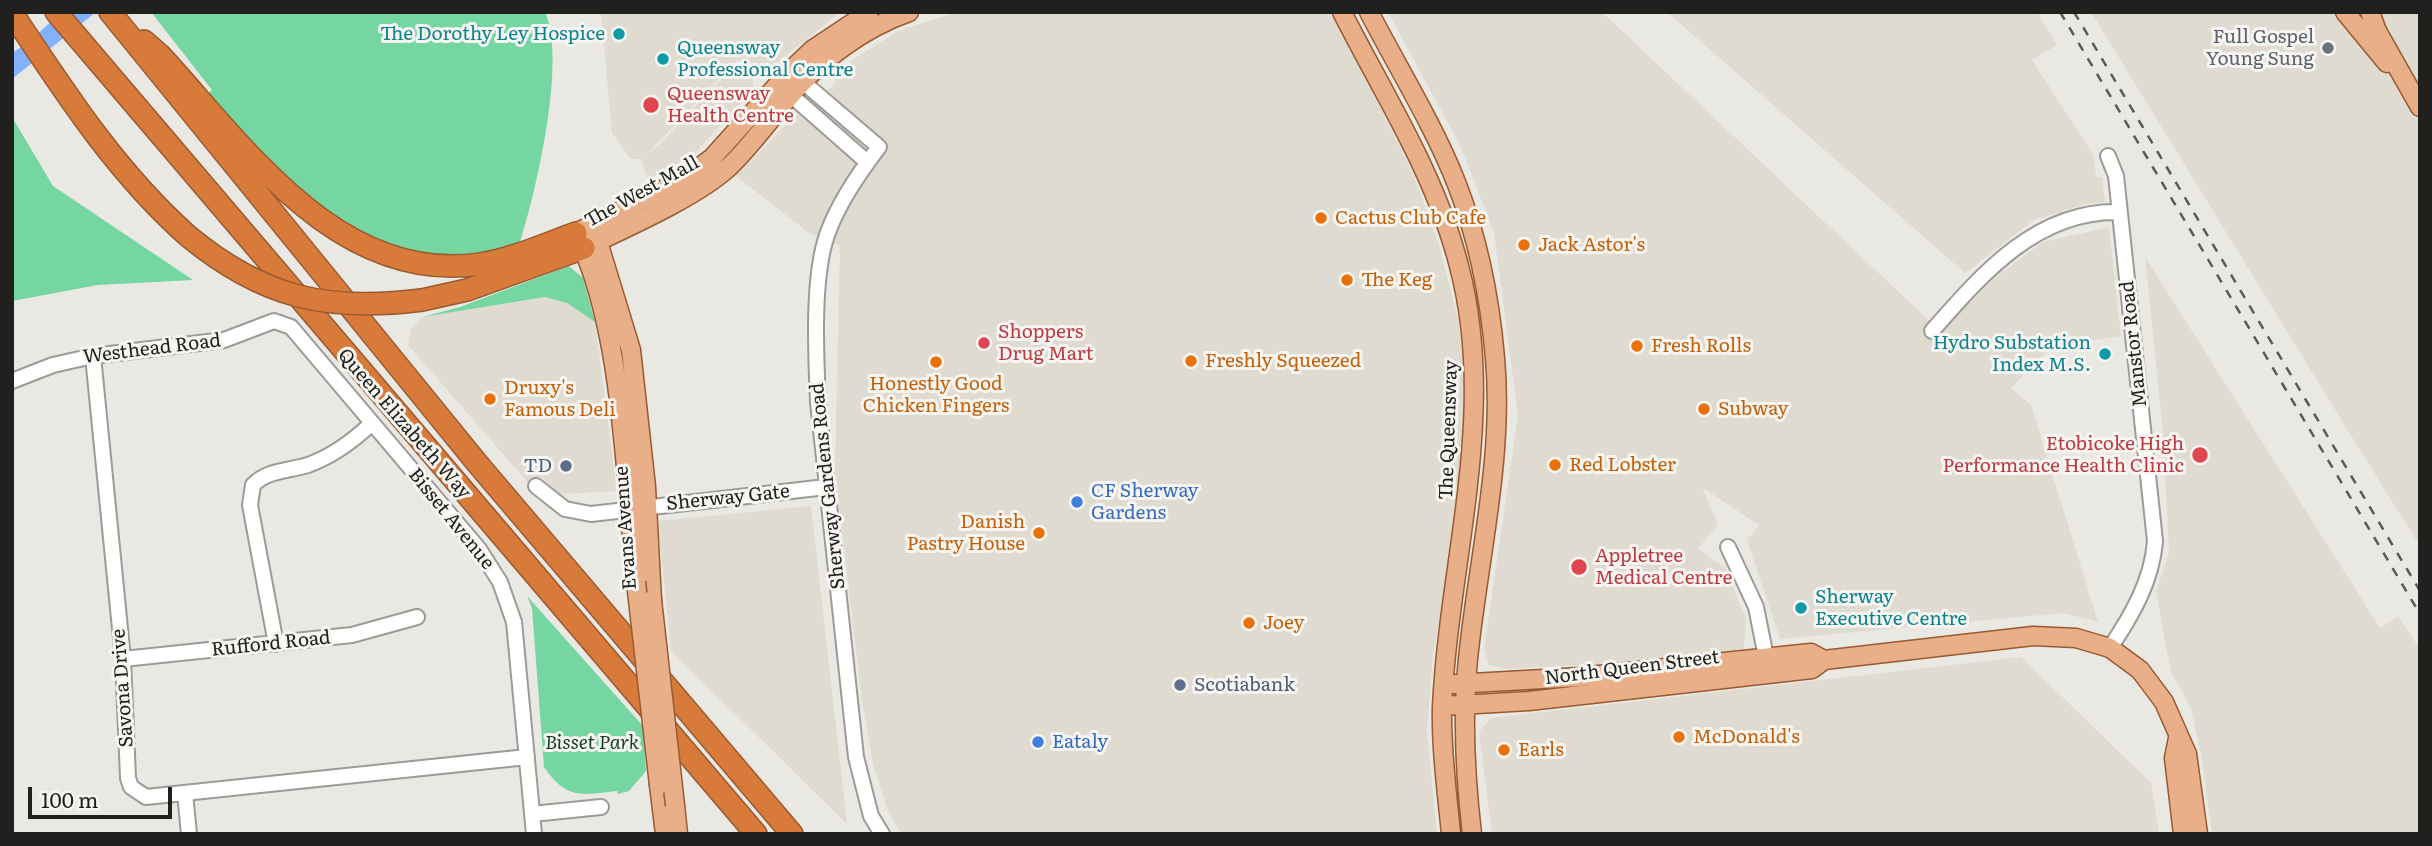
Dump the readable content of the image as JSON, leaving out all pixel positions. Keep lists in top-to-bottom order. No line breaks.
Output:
{"streets":{"highway":["Queen Elizabeth Way"],"main road":["The West Mall","The Queensway","Evans Avenue","North Queen Street"],"street":["Manstor Road","Westhead Road","Sherway Gardens Road","Sherway Gate","Bisset Avenue","Rufford Road","Savona Drive"]},"crossings":[["The West Mall","Sherway Gardens Road"],["The West Mall","Evans Avenue"],["Manstor Road","North Queen Street"],["Westhead Road","Bisset Avenue"],["Westhead Road","Savona Drive"],["The Queensway","North Queen Street"],["Sherway Gardens Road","Sherway Gate"],["Sherway Gate","Evans Avenue"],["Bisset Avenue","Savona Drive"],["Rufford Road","Savona Drive"]],"parks":["Bisset Park"],"places":["The Dorothy Ley Hospice","Full Gospel Young Sung","Queensway Professional Centre","Queensway Health Centre","Cactus Club Cafe","Jack Astor's","The Keg","Shoppers Drug Mart","Fresh Rolls","Hydro Substation Index M.S.","Freshly Squeezed","Honestly Good Chicken Fingers","Druxy's Famous Deli","Subway","Etobicoke High Performance Health Clinic","Red Lobster","TD","CF Sherway Gardens","Danish Pastry House","Appletree Medical Centre","Sherway Executive Centre","Joey","Scotiabank","McDonald's","Eataly","Earls"],"scale_bar":"100 m"}
